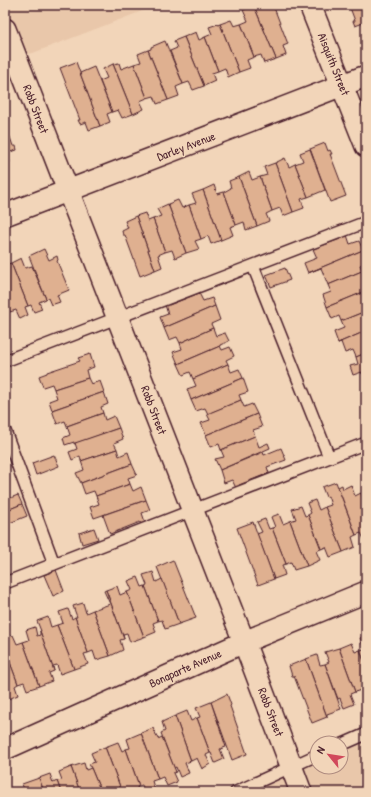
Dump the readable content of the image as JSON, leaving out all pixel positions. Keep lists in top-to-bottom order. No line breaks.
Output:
{"streets":{"street":["Aisquith Street","Robb Street","Darley Avenue","Bonaparte Avenue"]},"crossings":[["Aisquith Street","Darley Avenue"],["Robb Street","Darley Avenue"],["Robb Street","Bonaparte Avenue"]],"north":"top left"}
